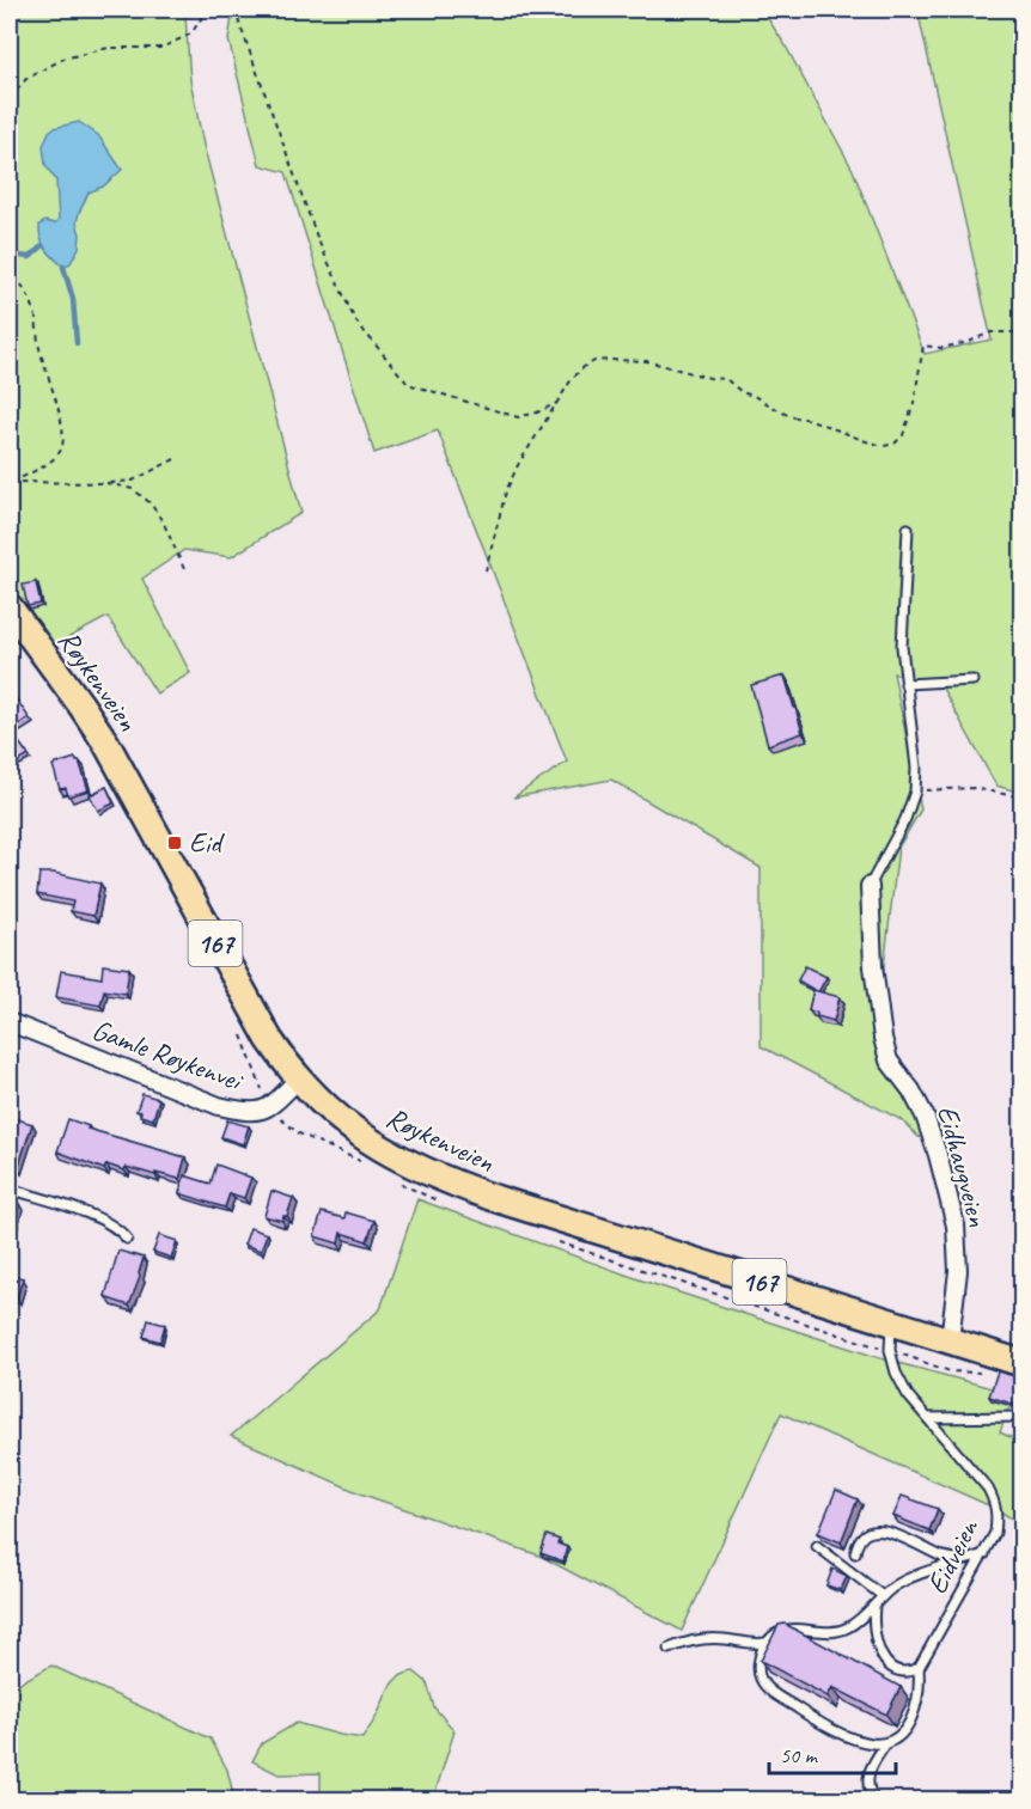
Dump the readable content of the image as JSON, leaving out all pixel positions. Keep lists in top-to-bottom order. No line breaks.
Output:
{"streets":{"main road":["Røykenveien","167"],"street":["Gamle Røykenvei","Eidhaugveien"],"lane":["Eidveien"]},"crossings":[["Røykenveien","Gamle Røykenvei"],["Røykenveien","Eidhaugveien"],["Røykenveien","Eidveien"]],"places":{"transit":["Eid"]},"scale_bar":"50 m"}
